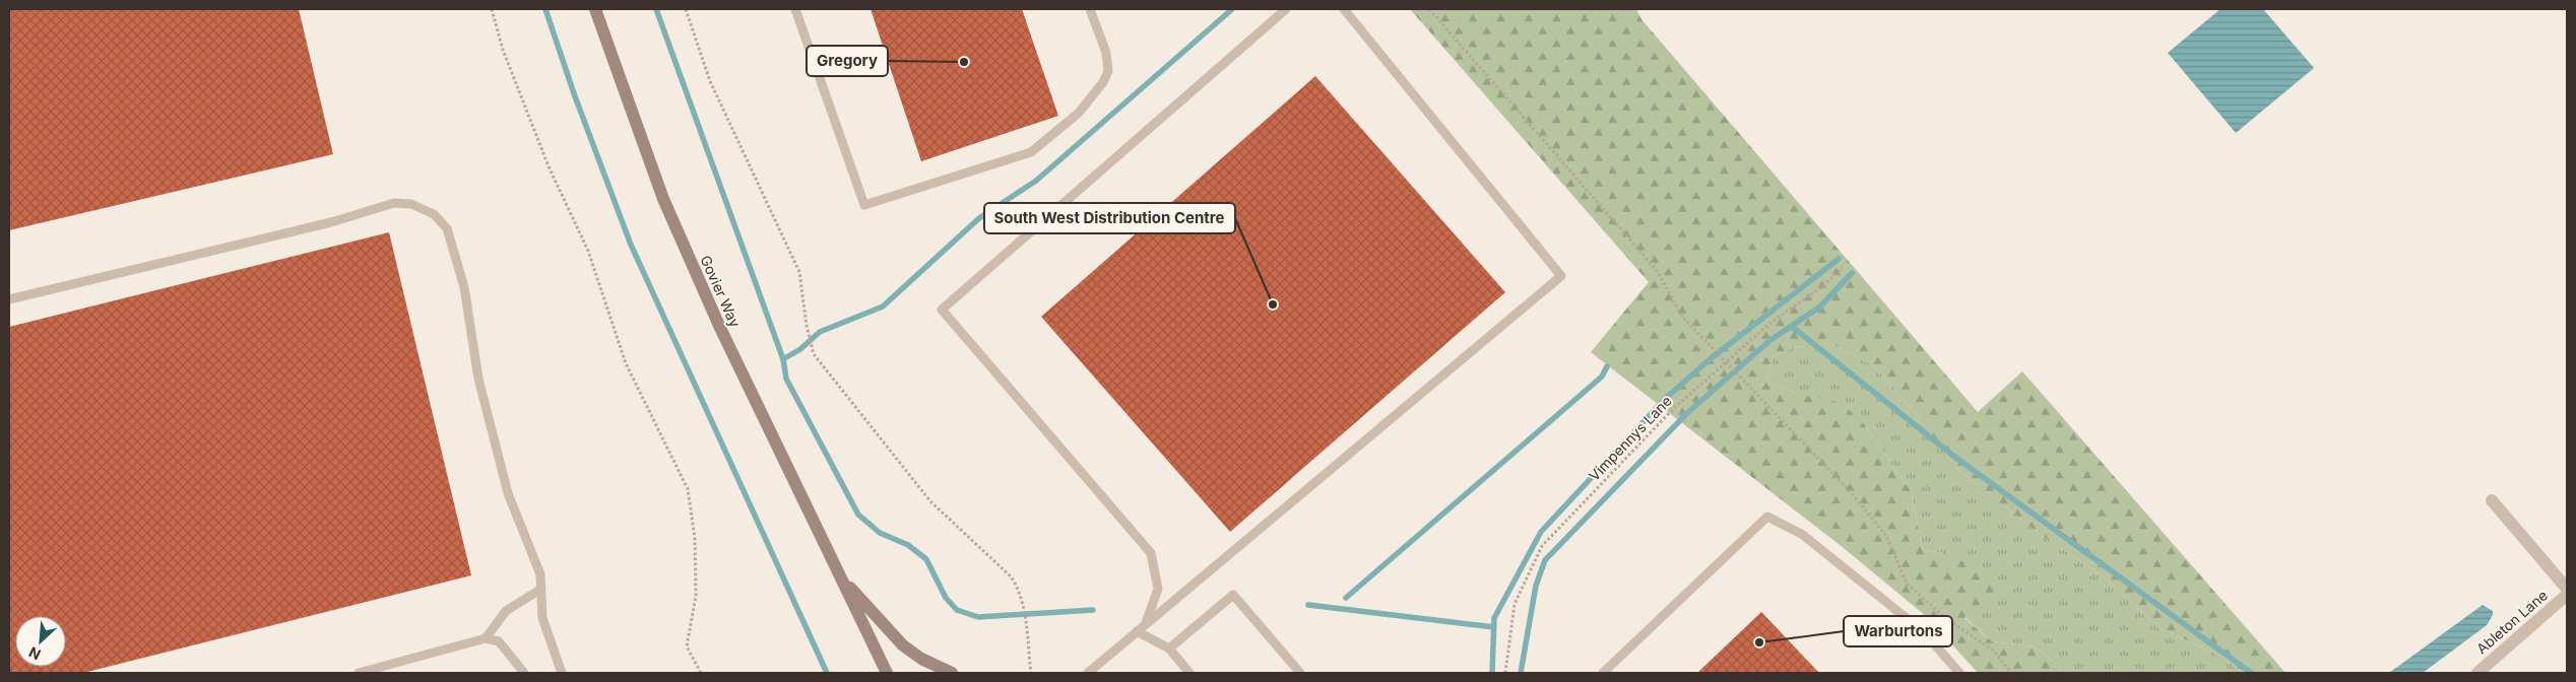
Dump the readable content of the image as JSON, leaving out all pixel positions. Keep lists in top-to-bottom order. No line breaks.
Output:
{"streets":{"street":["Govier Way","Ableton Lane"],"path":["Vimpennys Lane"]},"places":["Gregory","South West Distribution Centre","Warburtons"],"north":"bottom left"}
